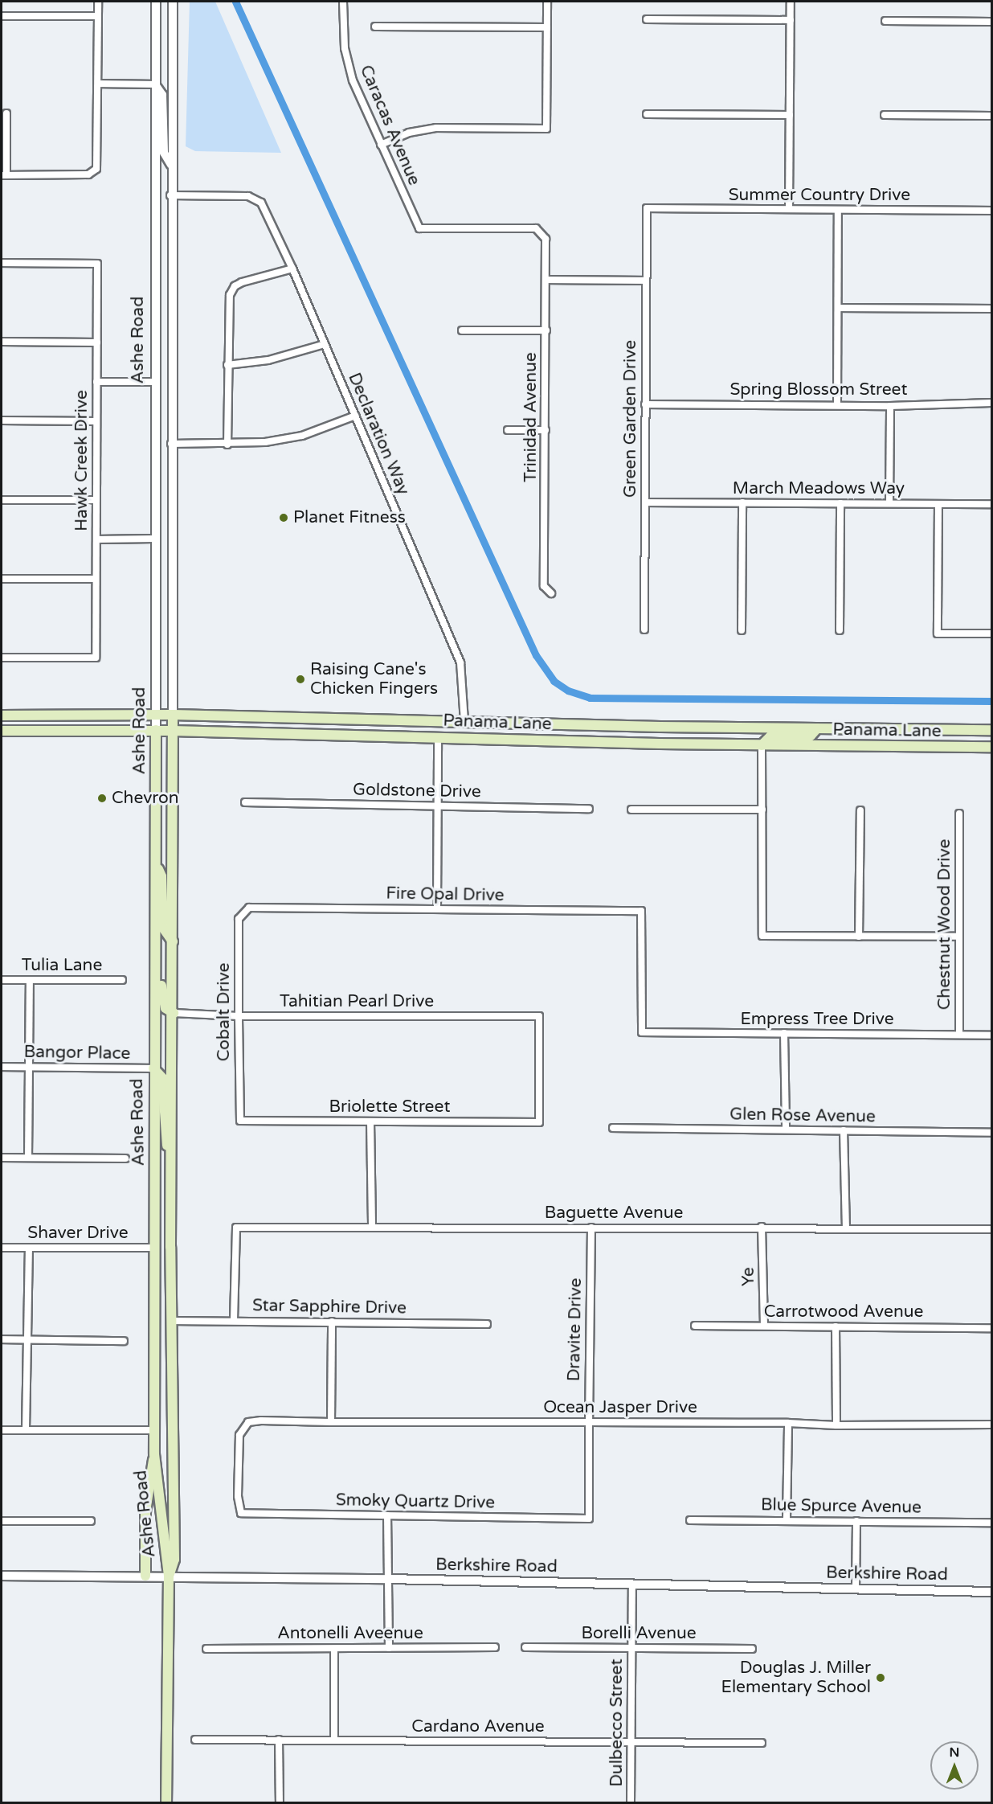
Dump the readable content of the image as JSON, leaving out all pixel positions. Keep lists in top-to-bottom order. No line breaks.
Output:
{"streets":{"main road":["Ashe Road","Panama Lane"],"street":["Caracas Avenue","Summer Country Drive","Spring Blossom Street","Trinidad Avenue","Green Garden Drive","Declaration Way","Hawk Creek Drive","March Meadows Way","Goldstone Drive","Fire Opal Drive","Chestnut Wood Drive","Tulia Lane","Tahitian Pearl Drive","Cobalt Drive","Empress Tree Drive","Bangor Place","Briolette Street","Glen Rose Avenue","Baguette Avenue","Shaver Drive","Ye","Star Sapphire Drive","Carrotwood Avenue","Dravite Drive","Ocean Jasper Drive","Smoky Quartz Drive","Blue Spurce Avenue","Berkshire Road","Antonelli Aveenue","Borelli Avenue","Dulbecco Street","Cardano Avenue"]},"crossings":[["Caracas Avenue","Trinidad Avenue"],["Summer Country Drive","Green Garden Drive"],["Ashe Road","Declaration Way"],["Ashe Road","Panama Lane"],["Ashe Road","Tahitian Pearl Drive"],["Ashe Road","Bangor Place"],["Ashe Road","Shaver Drive"],["Ashe Road","Star Sapphire Drive"],["Ashe Road","Berkshire Road"],["Spring Blossom Street","Green Garden Drive"],["Green Garden Drive","March Meadows Way"],["Declaration Way","Panama Lane"],["Fire Opal Drive","Cobalt Drive"],["Fire Opal Drive","Empress Tree Drive"],["Chestnut Wood Drive","Empress Tree Drive"],["Tahitian Pearl Drive","Cobalt Drive"],["Tahitian Pearl Drive","Briolette Street"],["Cobalt Drive","Briolette Street"],["Baguette Avenue","Ye"],["Baguette Avenue","Star Sapphire Drive"],["Baguette Avenue","Dravite Drive"],["Ye","Carrotwood Avenue"],["Dravite Drive","Ocean Jasper Drive"],["Dravite Drive","Smoky Quartz Drive"],["Ocean Jasper Drive","Smoky Quartz Drive"],["Berkshire Road","Dulbecco Street"],["Borelli Avenue","Dulbecco Street"],["Dulbecco Street","Cardano Avenue"]],"places":["Planet Fitness","Raising Cane's Chicken Fingers","Chevron","Douglas J. Miller Elementary School"],"north":"top"}
